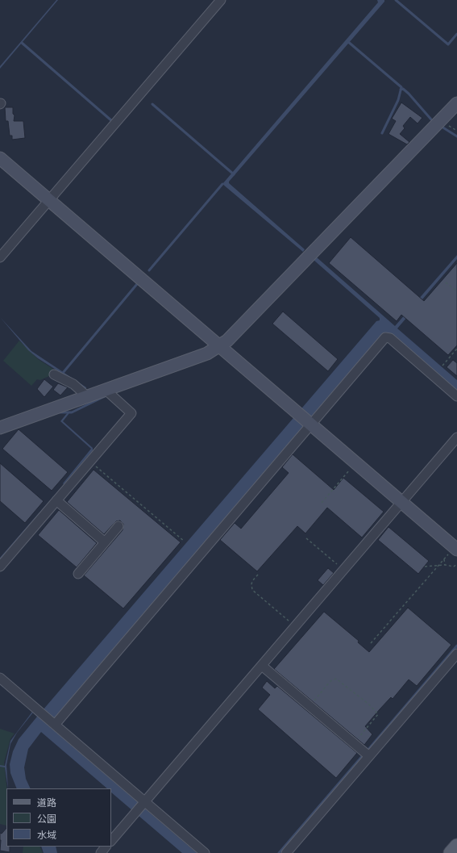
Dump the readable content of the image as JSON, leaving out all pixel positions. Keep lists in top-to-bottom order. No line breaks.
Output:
{"legend":["道路","公園","水域"]}
